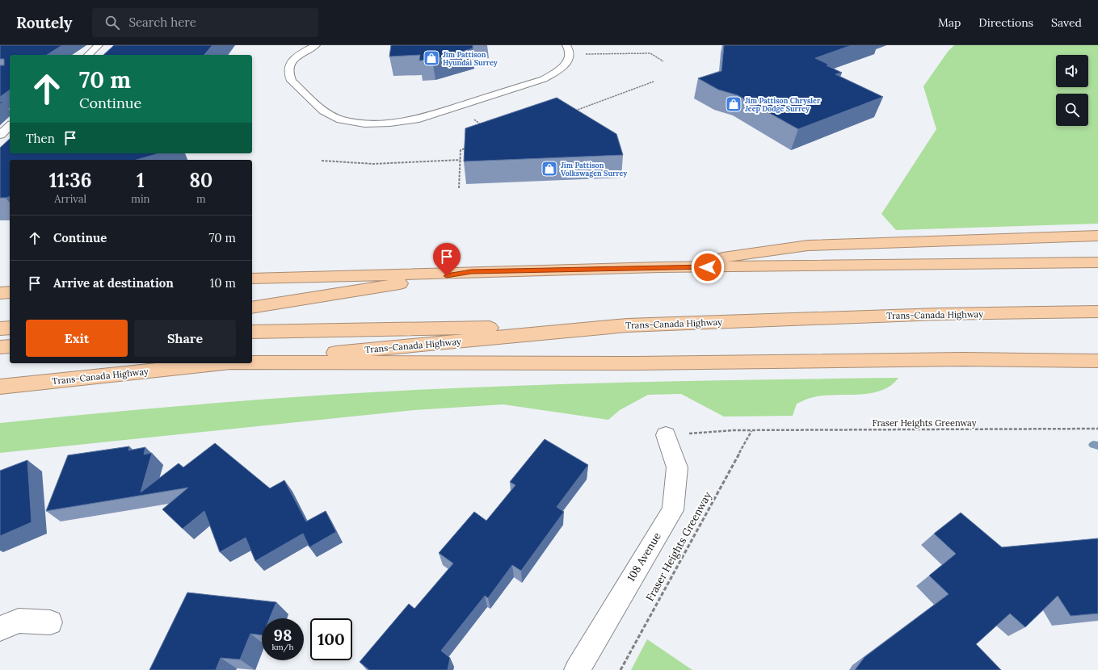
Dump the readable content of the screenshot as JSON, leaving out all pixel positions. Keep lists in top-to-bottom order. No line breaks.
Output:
{"streets":{"highway":["Trans-Canada Highway"],"street":["108 Avenue"],"path":["Fraser Heights Greenway"]},"crossings":[["Fraser Heights Greenway","108 Avenue"]],"places":{"shop":["Jim Pattison Hyundai Surrey","Jim Pattison Chrysler Jeep Dodge Surrey","Jim Pattison Volkswagen Surrey"]},"page":{"header":"Routely","search":"Search here","nav":["Map","Directions","Saved"],"turn":["70 m","Continue"],"then":"Then","eta":["11:36","Arrival","1","min","80","m"],"list":[{"name":"Continue","value":"70 m"},{"name":"Arrive at destination","value":"10 m"}],"buttons":["Exit","Share"],"speed":"98 km/h","limit":"100"}}
